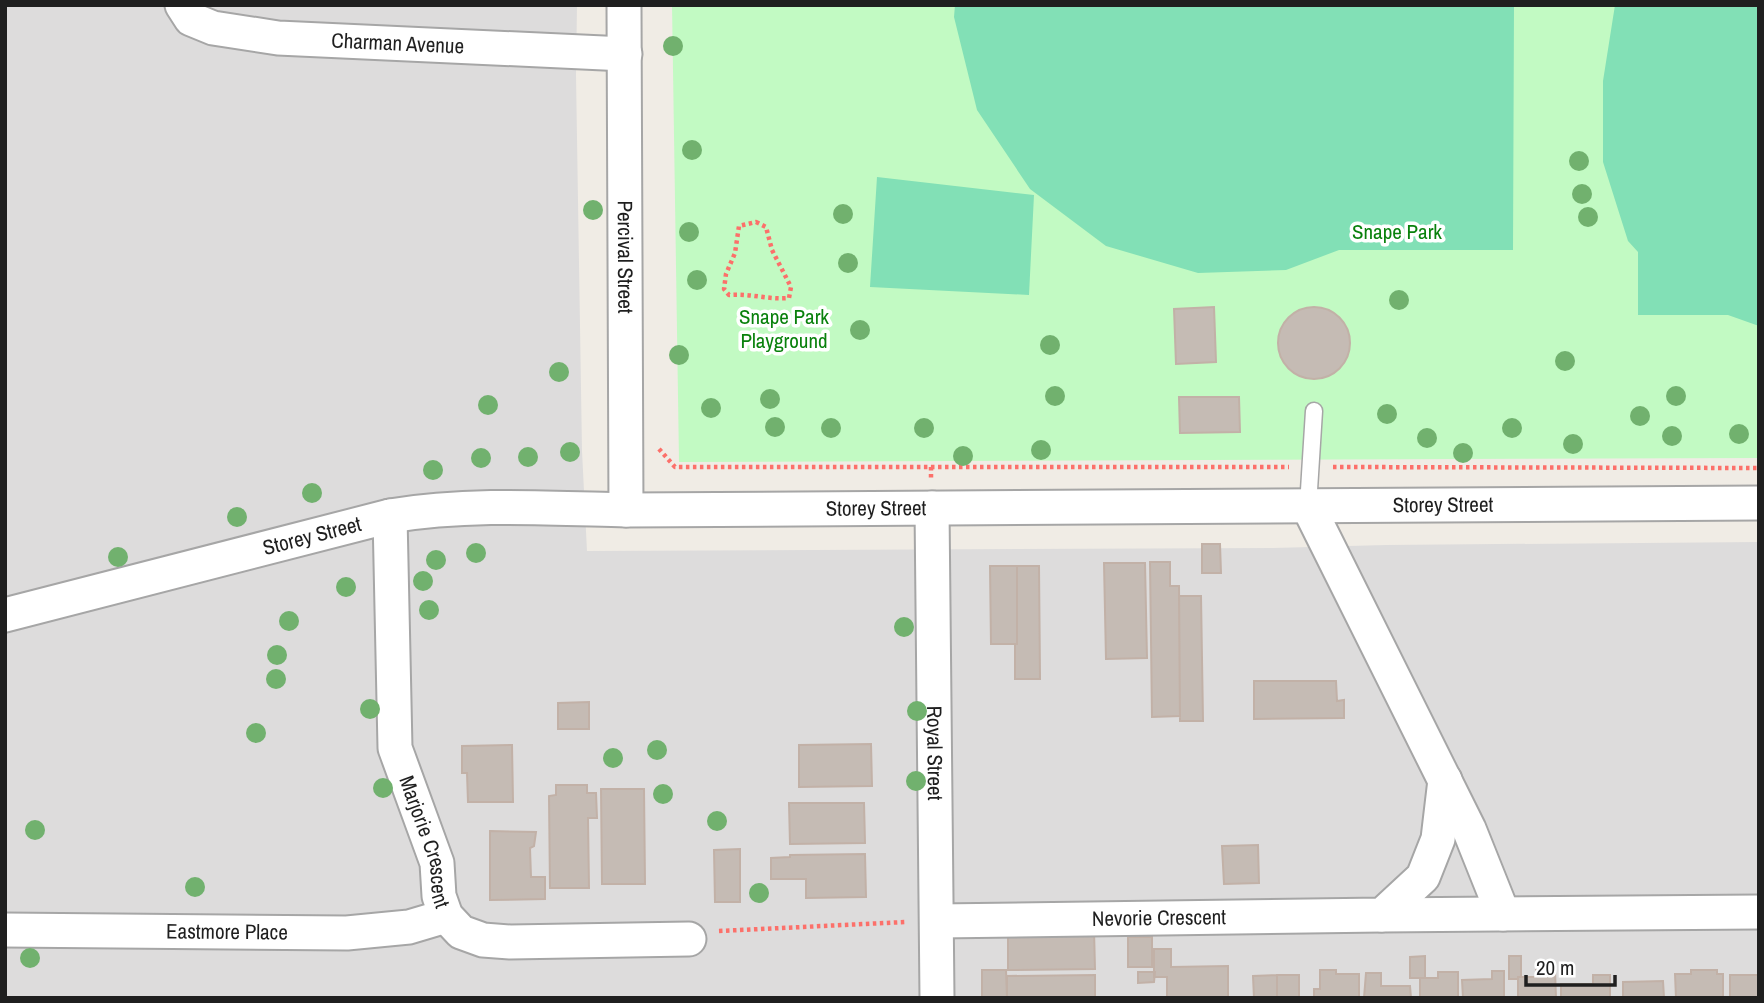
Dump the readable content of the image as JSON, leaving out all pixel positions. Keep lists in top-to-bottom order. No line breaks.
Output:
{"streets":{"street":["Charman Avenue","Percival Street","Storey Street","Royal Street","Marjorie Crescent","Nevorie Crescent","Eastmore Place"]},"crossings":[["Charman Avenue","Percival Street"],["Percival Street","Storey Street"],["Storey Street","Royal Street"],["Storey Street","Marjorie Crescent"],["Royal Street","Nevorie Crescent"],["Marjorie Crescent","Eastmore Place"]],"parks":["Snape Park","Snape Park Playground"],"scale_bar":"20 m"}
